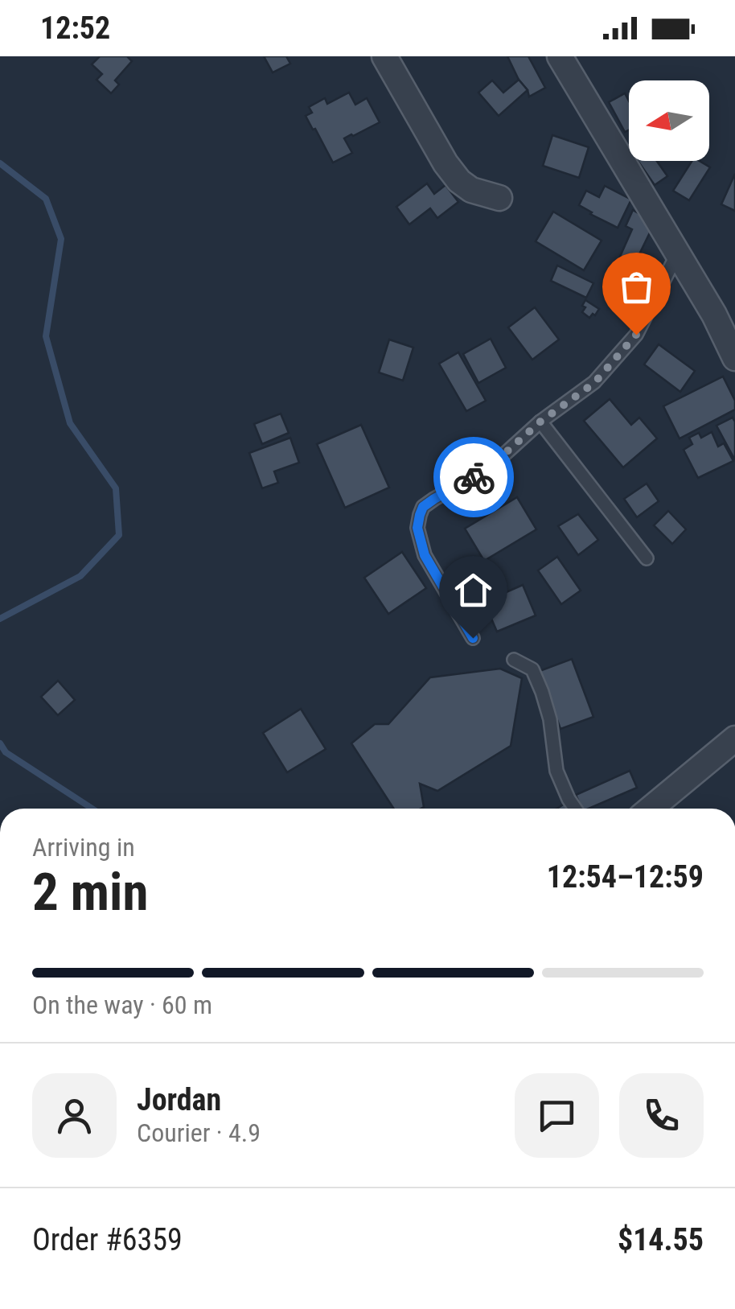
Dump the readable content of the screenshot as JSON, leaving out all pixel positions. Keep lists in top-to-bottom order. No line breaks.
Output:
{"north":"left","page":{"status":"12:52","heading":["2 min","Arriving in","12:54–12:59"],"panel":["Jordan","Courier · 4.9","Order #6359","$14.55"],"bar":"On the way · 60 m"}}
